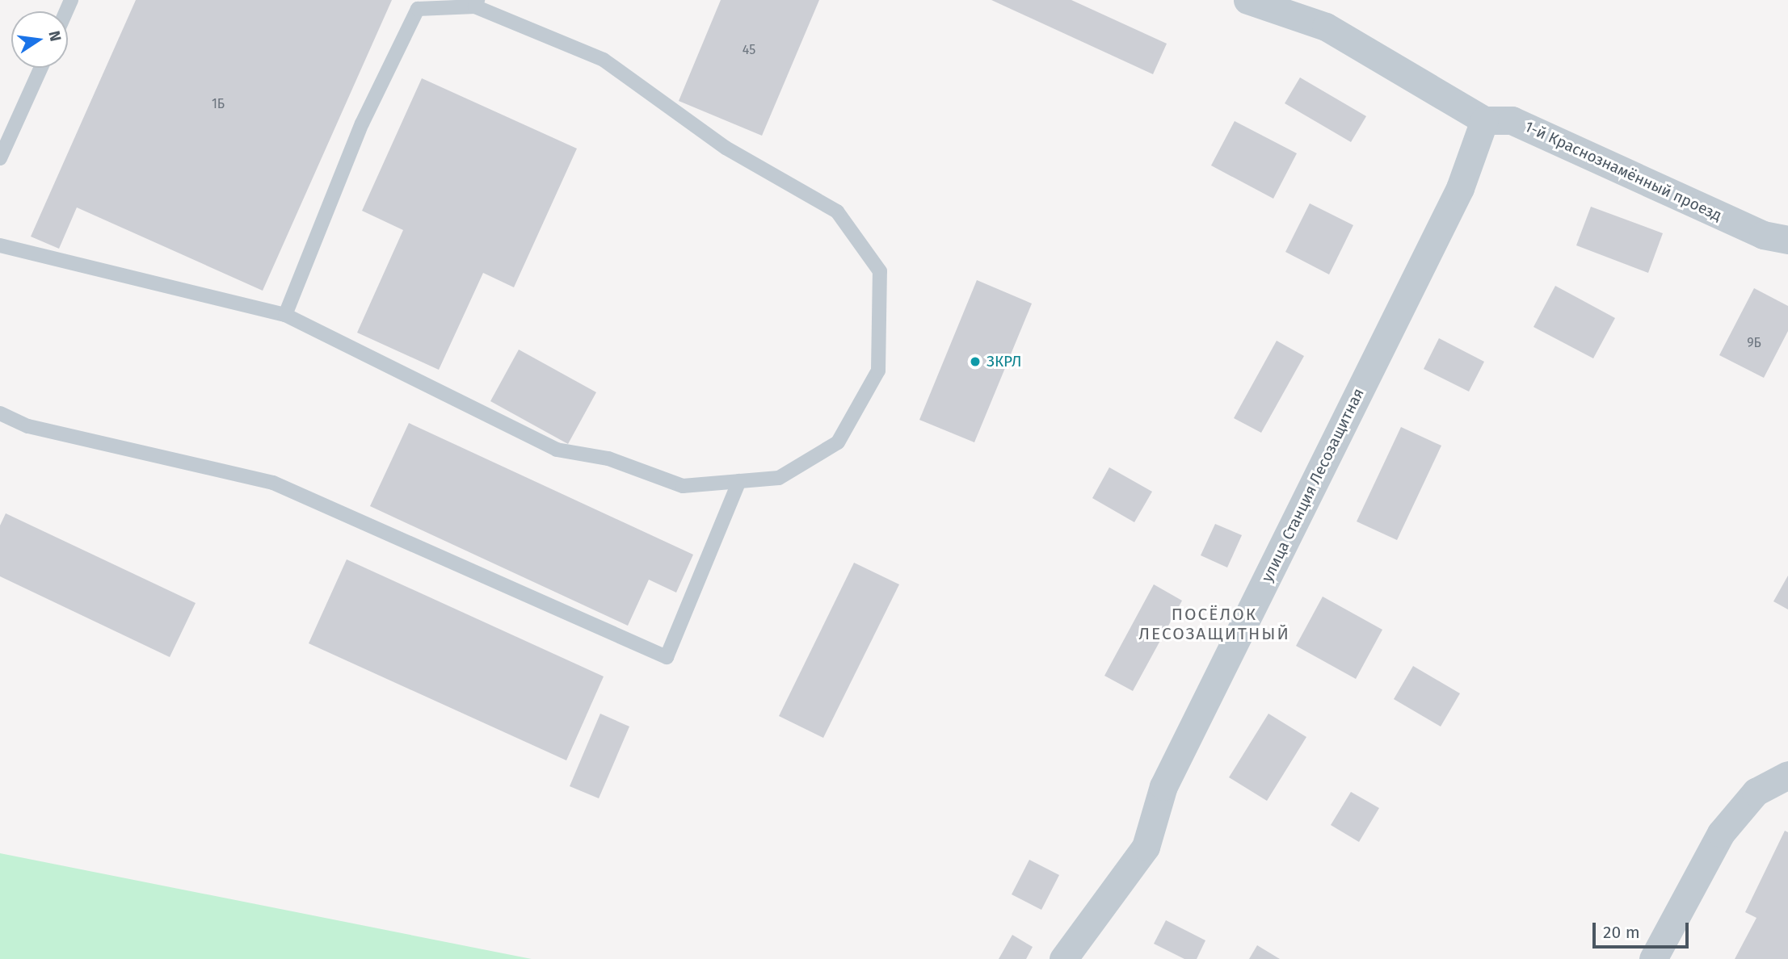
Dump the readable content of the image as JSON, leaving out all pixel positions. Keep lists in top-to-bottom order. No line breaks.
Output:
{"streets":{"street":["1-й Краснознамённый проезд","улица Станция Лесозащитная"]},"crossings":[["1-й Краснознамённый проезд","улица Станция Лесозащитная"]],"districts":["ПОСЁЛОК ЛЕСОЗАЩИТНЫЙ"],"places":["ЗКРЛ"],"house_numbers":["45","1Б","9Б"],"scale_bar":"20 m","north":"right"}
